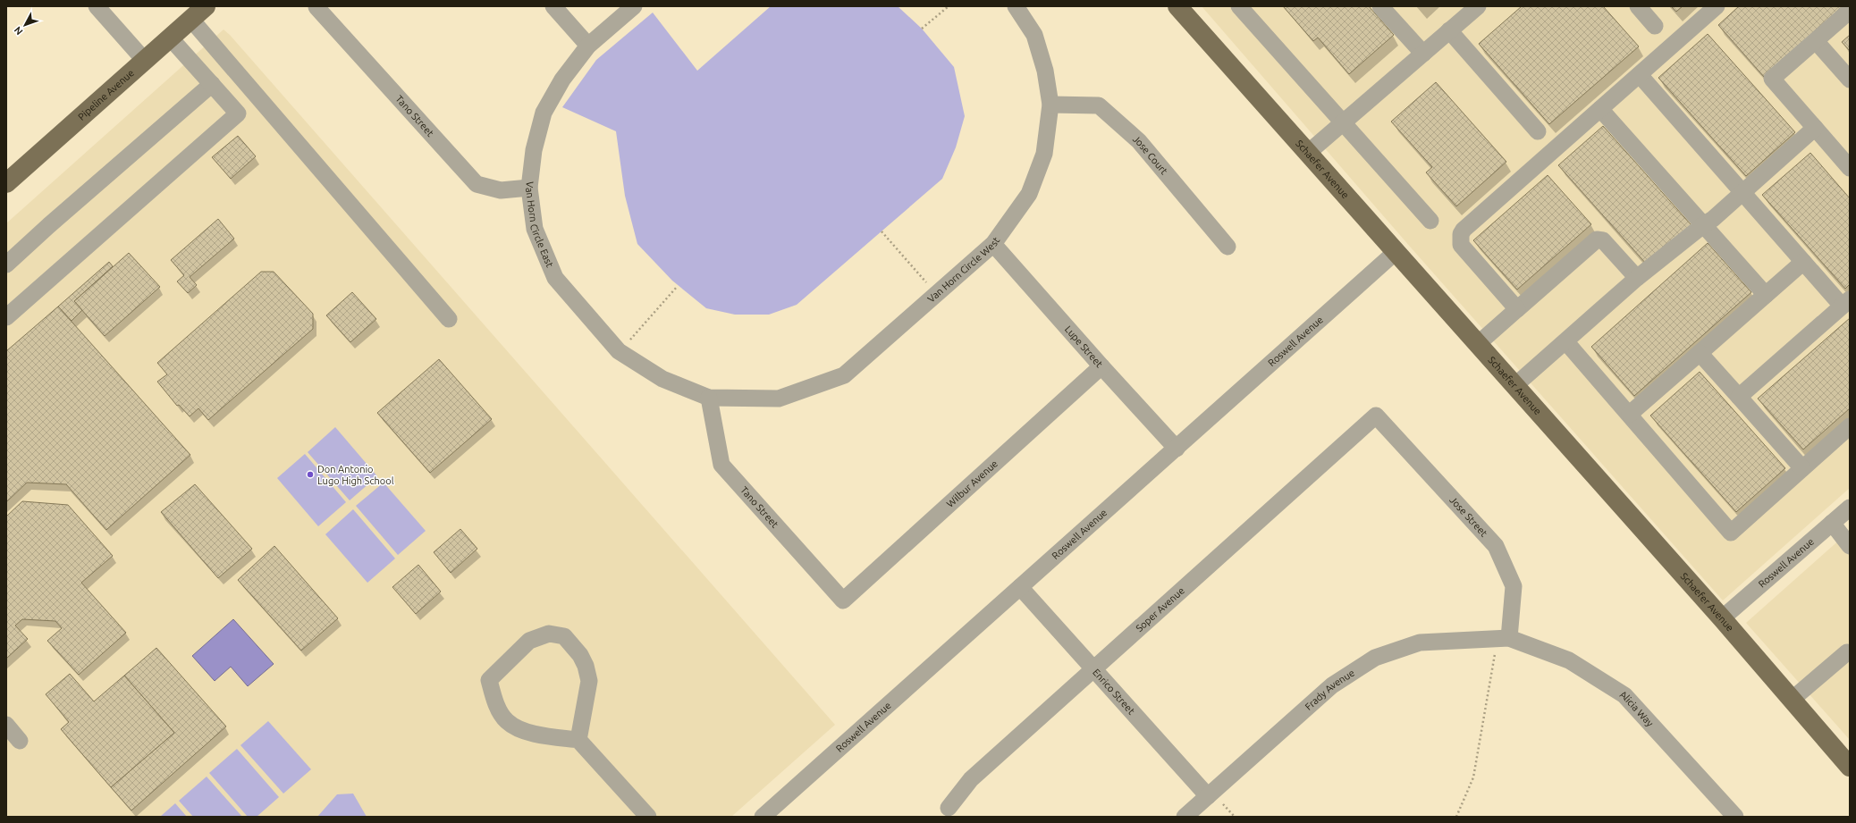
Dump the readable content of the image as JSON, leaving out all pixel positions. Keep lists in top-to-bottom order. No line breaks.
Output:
{"streets":{"main road":["Pipeline Avenue","Schaefer Avenue"],"street":["Tano Street","Jose Court","Van Horn Circle East","Van Horn Circle West","Roswell Avenue","Lupe Street","Wilbur Avenue","Jose Street","Soper Avenue","Frady Avenue","Enrico Street","Alicia Way"]},"crossings":[["Tano Street","Van Horn Circle East"],["Tano Street","Van Horn Circle West"],["Tano Street","Wilbur Avenue"],["Jose Court","Van Horn Circle West"],["Schaefer Avenue","Roswell Avenue"],["Van Horn Circle East","Van Horn Circle West"],["Van Horn Circle West","Lupe Street"],["Roswell Avenue","Lupe Street"],["Roswell Avenue","Enrico Street"],["Lupe Street","Wilbur Avenue"],["Jose Street","Soper Avenue"],["Jose Street","Frady Avenue"],["Jose Street","Alicia Way"],["Soper Avenue","Enrico Street"],["Frady Avenue","Enrico Street"],["Frady Avenue","Alicia Way"]],"places":["Don Antonio Lugo High School"],"north":"bottom left"}
